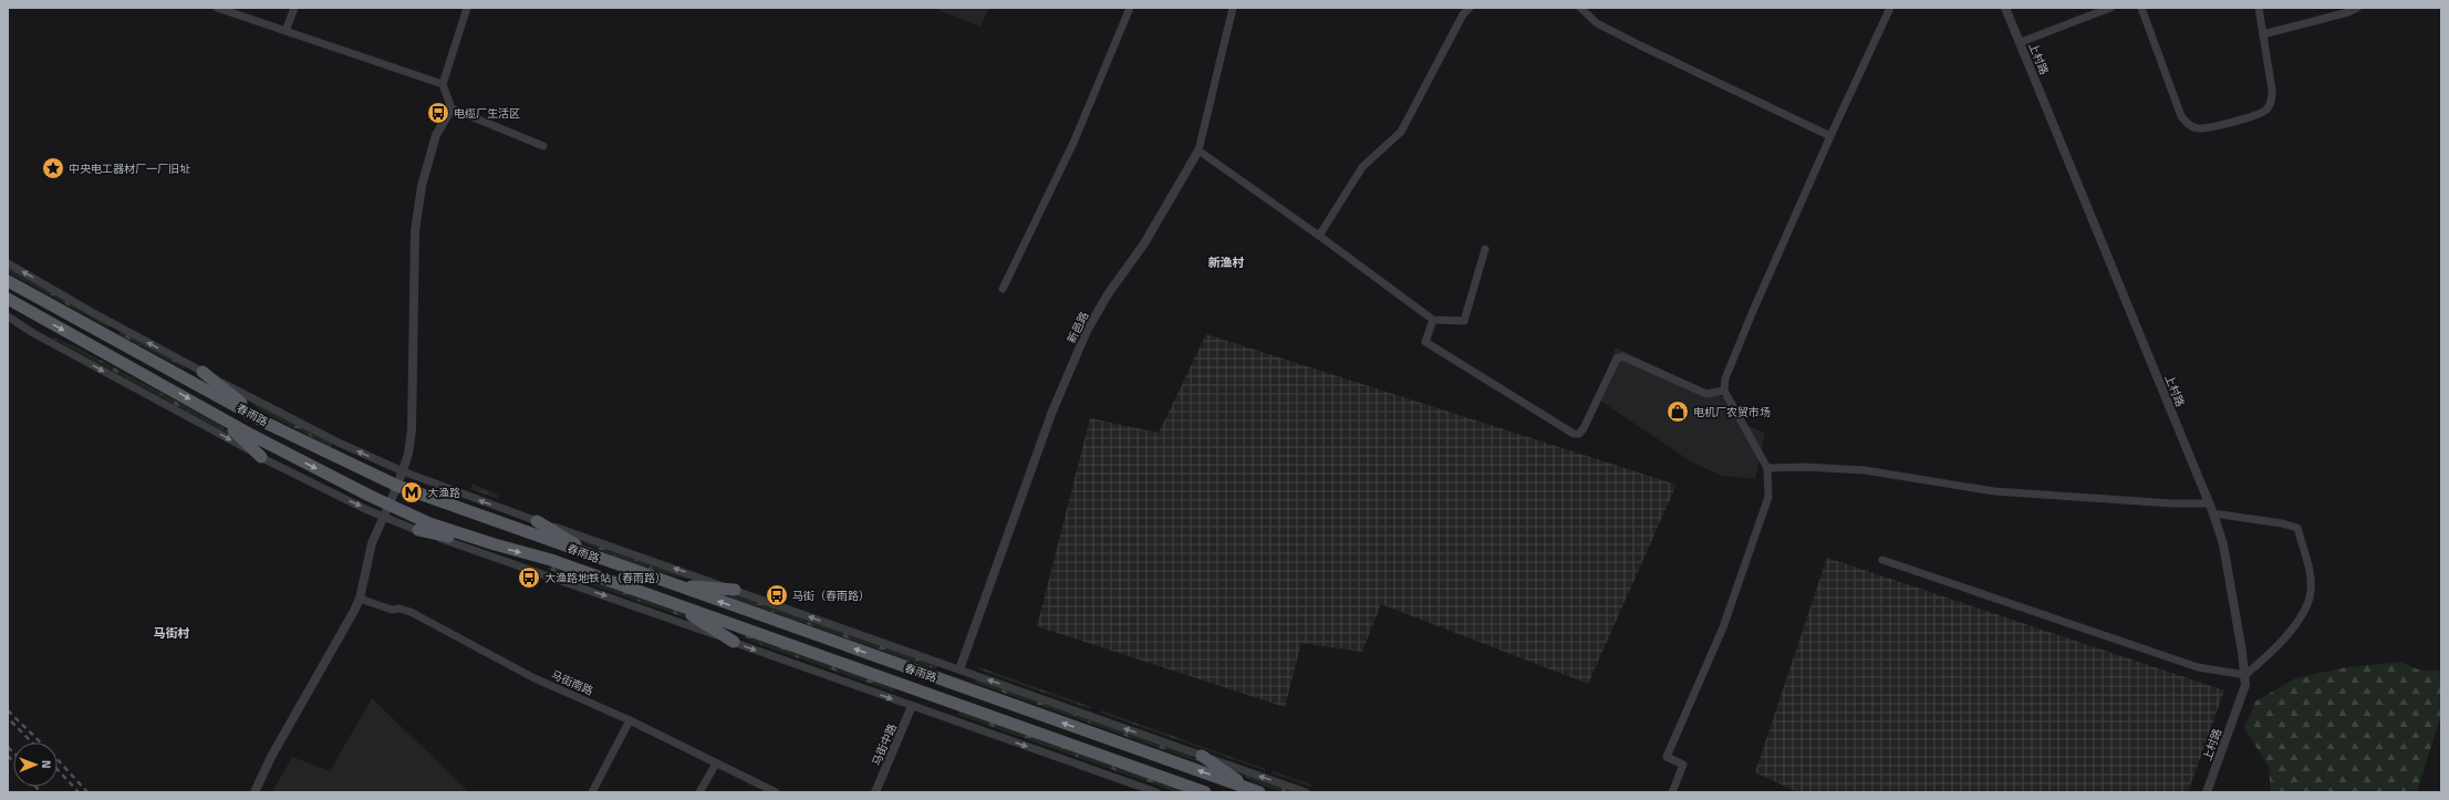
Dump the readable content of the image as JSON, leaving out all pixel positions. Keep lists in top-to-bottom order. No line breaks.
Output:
{"streets":{"main road":["春雨路"],"street":["上村路","新邑路","马街南路","马街中路"]},"districts":["新渔村","马街村"],"places":{"bus stop":["电缆厂生活区","大渔路地铁站（春雨路）","马街（春雨路）"],"place":["中央电工器材厂一厂旧址"],"shop":["电机厂农贸市场"],"metro station":["大渔路"]},"north":"right"}
